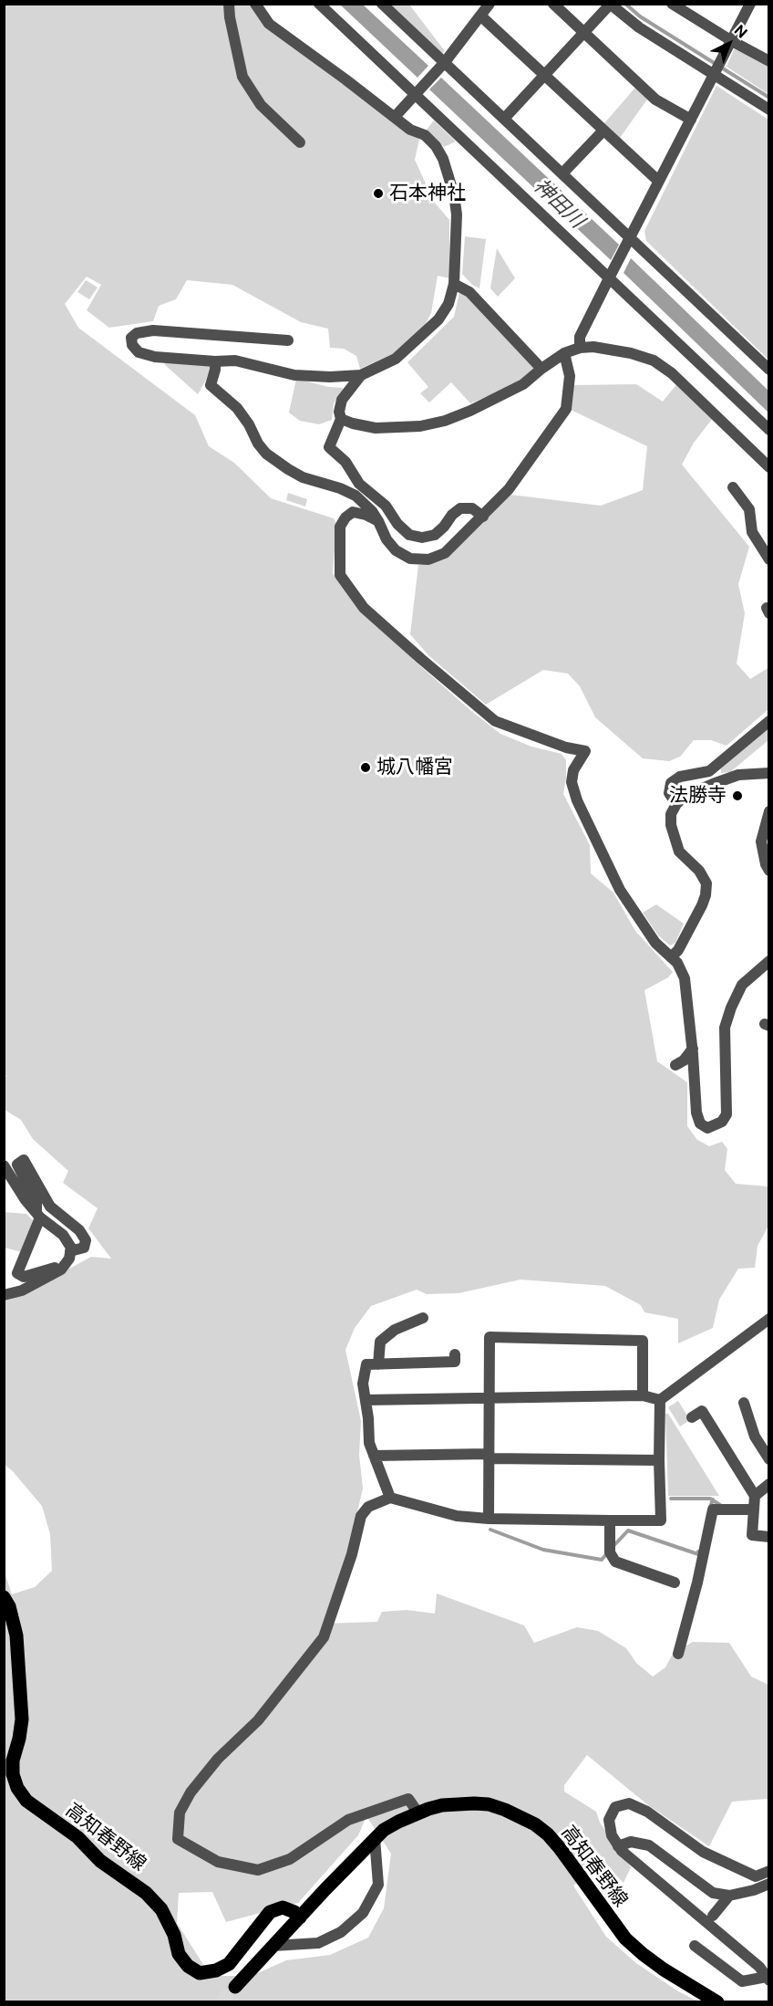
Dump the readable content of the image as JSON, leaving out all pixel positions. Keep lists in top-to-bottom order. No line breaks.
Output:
{"streets":{"main road":["高知春野線"]},"water":["神田川"],"places":["石本神社","城八幡宮","法勝寺"],"north":"top right"}
